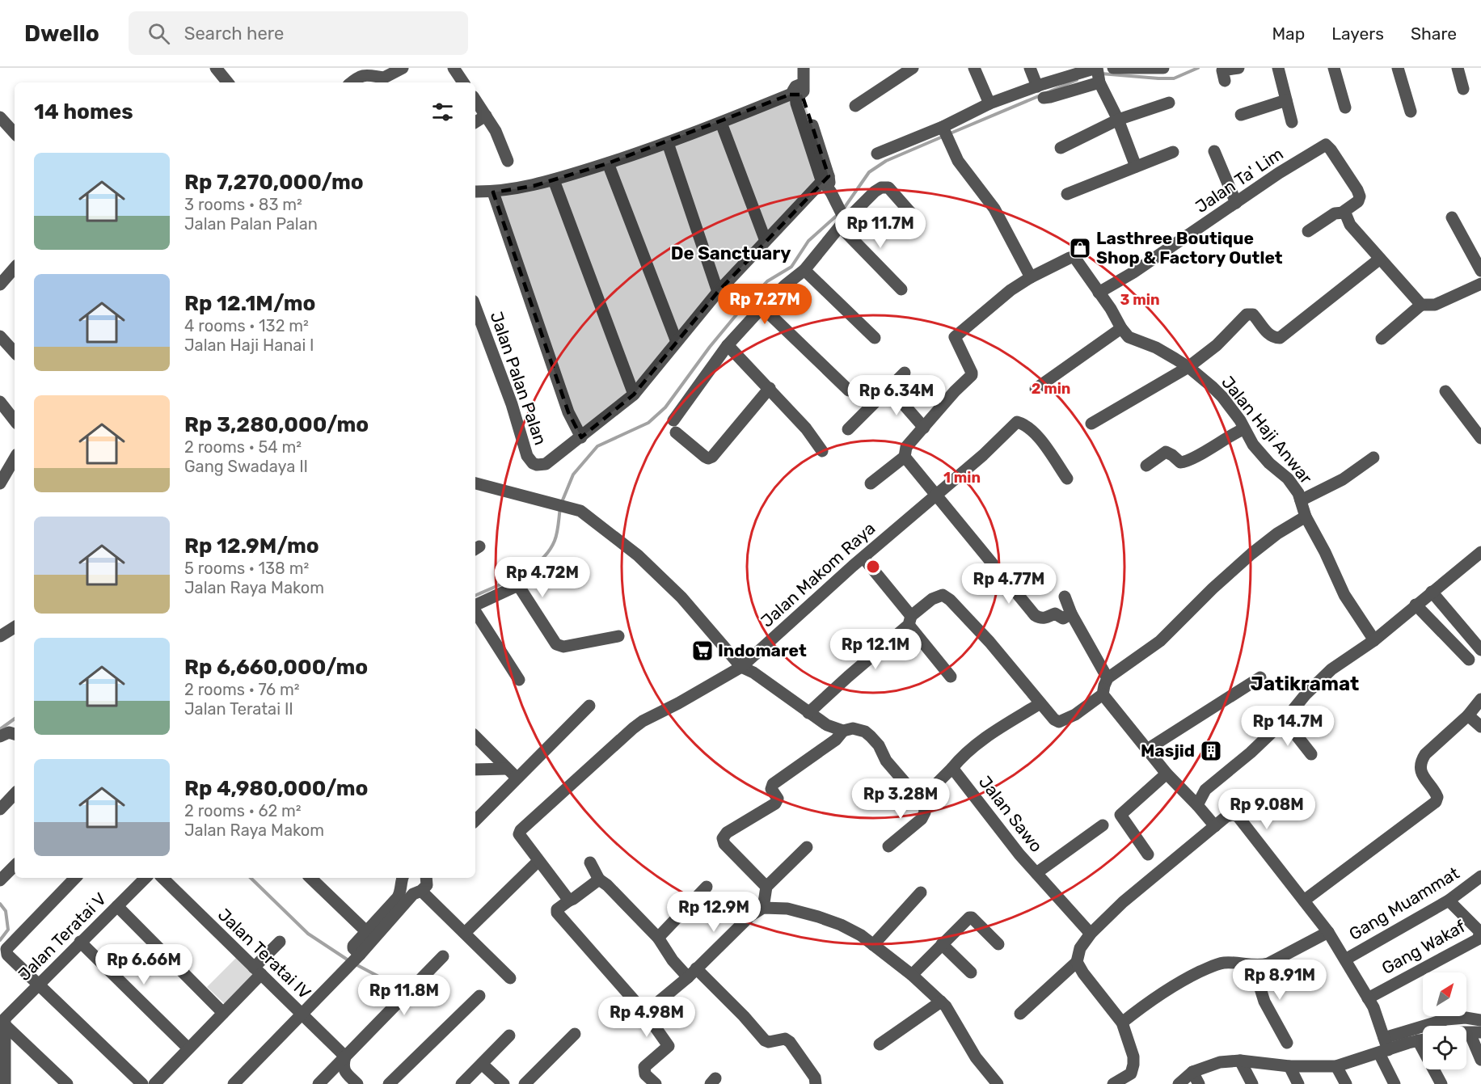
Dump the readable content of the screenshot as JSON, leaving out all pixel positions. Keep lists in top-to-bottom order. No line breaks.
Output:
{"streets":{"street":["Jalan Ta' Lim","Jalan Palan Palan","Jalan Haji Anwar","Jalan Makom Raya","Jalan Sawo","Gang Muammat","Jalan Teratai V","Gang Wakaf","Jalan Teratai IV"]},"crossings":[["Jalan Ta' Lim","Jalan Haji Anwar"],["Gang Muammat","Gang Wakaf"]],"districts":["De Sanctuary","Jatikramat"],"places":{"shop":["Lasthree Boutique Shop & Factory Outlet"],"supermarket":["Indomaret"],"building":["Masjid"]},"north":"top right","page":{"header":"Dwello","search":"Search here","nav":["Map","Layers","Share"],"heading":"14 homes","list":[{"name":"Rp 7,270,000/mo","note":"3 rooms · 83 m² · Jalan Palan Palan"},{"name":"Rp 12.1M/mo","note":"4 rooms · 132 m² · Jalan Haji Hanai I"},{"name":"Rp 3,280,000/mo","note":"2 rooms · 54 m² · Gang Swadaya II"},{"name":"Rp 12.9M/mo","note":"5 rooms · 138 m² · Jalan Raya Makom"},{"name":"Rp 6,660,000/mo","note":"2 rooms · 76 m² · Jalan Teratai II"},{"name":"Rp 4,980,000/mo","note":"2 rooms · 62 m² · Jalan Raya Makom"}],"price":["Rp 11.7M","Rp 7.27M","Rp 6.34M","Rp 4.72M","Rp 4.77M","Rp 12.1M","Rp 14.7M","Rp 3.28M","Rp 9.08M","Rp 12.9M","Rp 6.66M","Rp 8.91M","Rp 11.8M","Rp 4.98M"]},"rings":["3 min","2 min","1 min"]}
